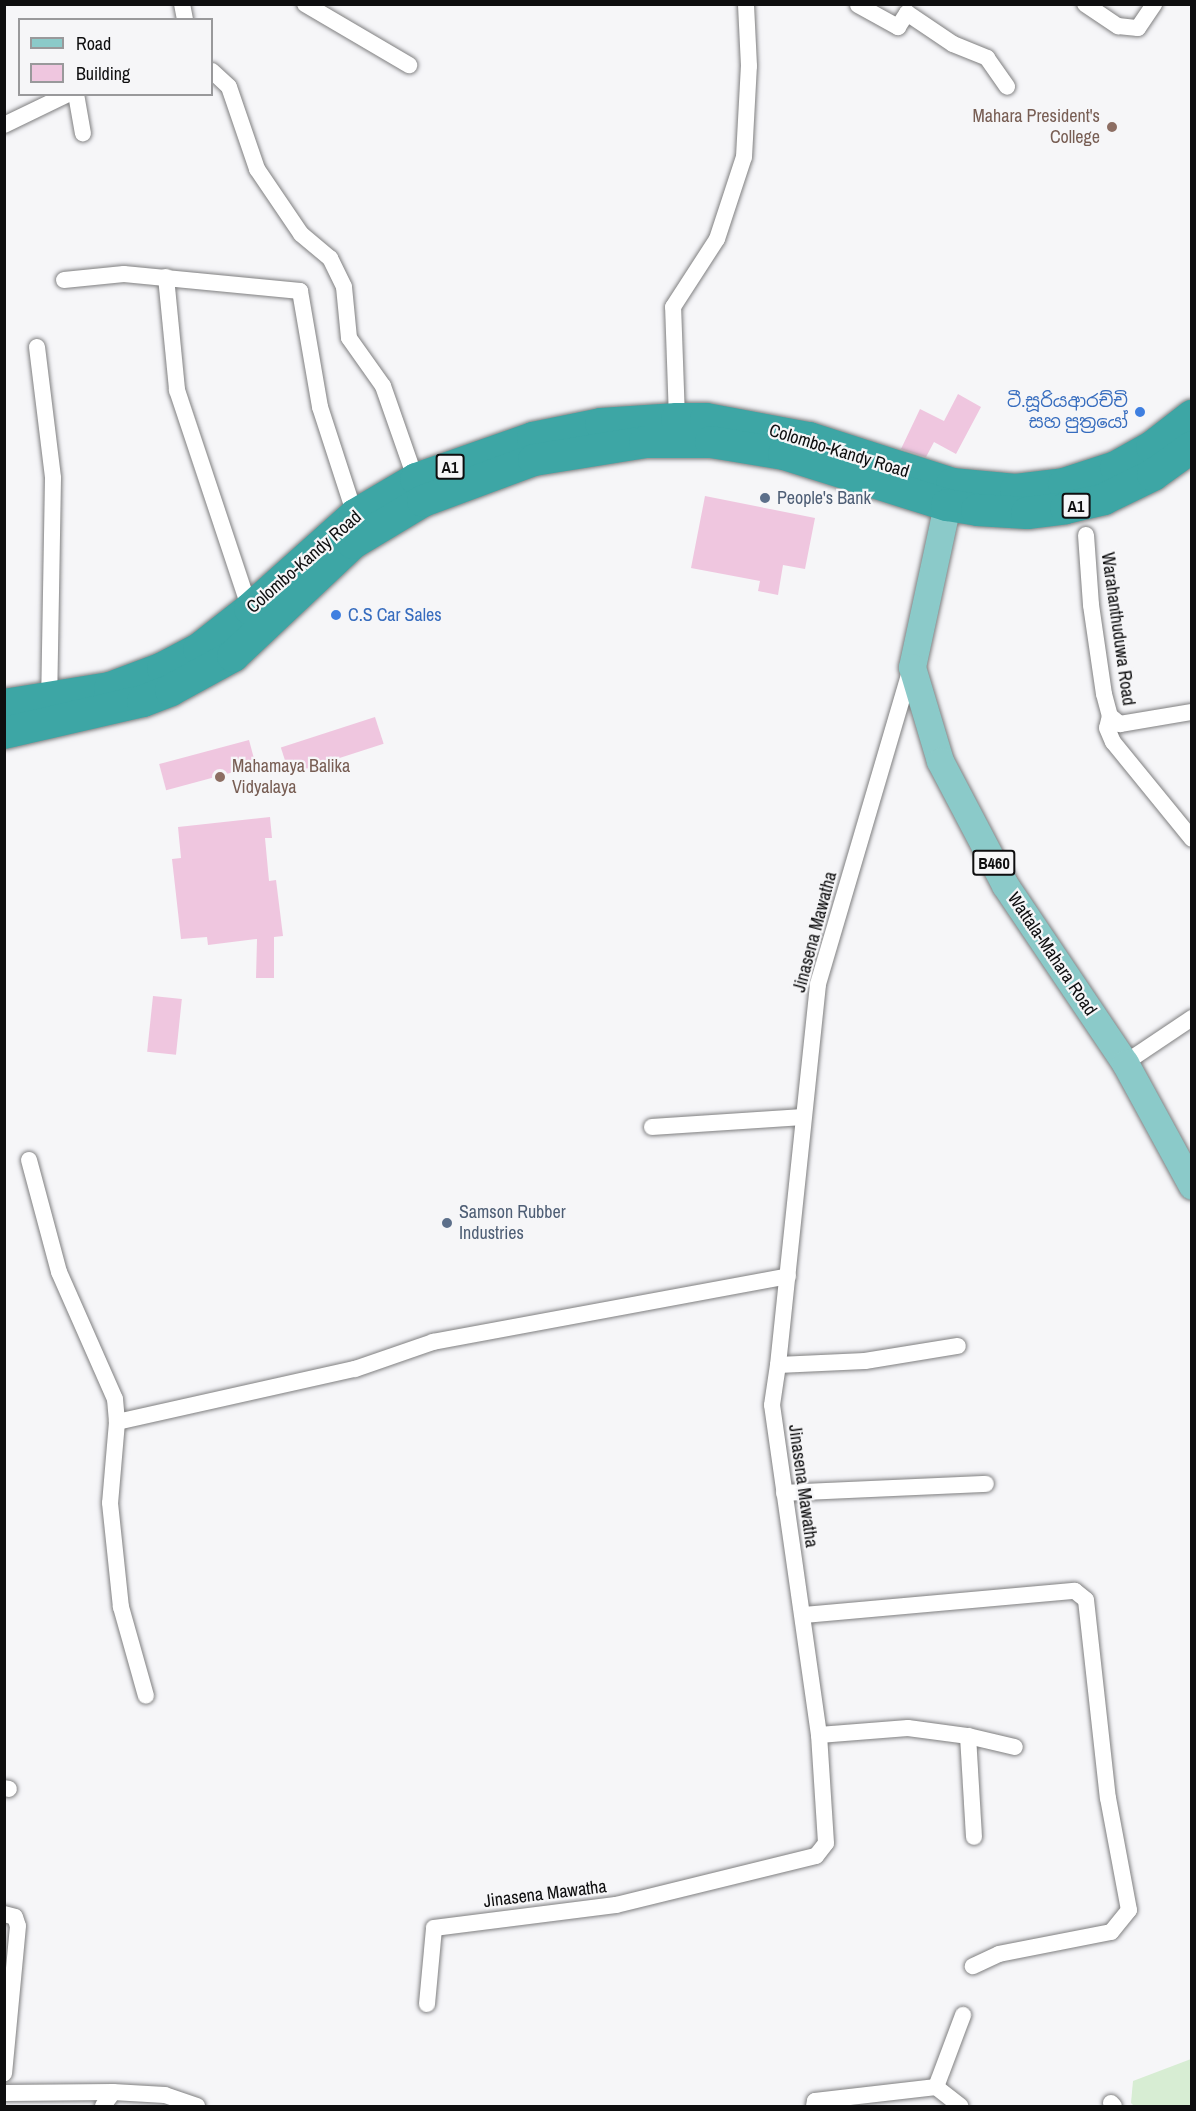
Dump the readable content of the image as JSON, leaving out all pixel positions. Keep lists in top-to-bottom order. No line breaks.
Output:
{"streets":{"highway":["Colombo-Kandy Road","A1"],"main road":["B460","Wattala-Mahara Road"],"street":["Warahanthuduwa Road","Jinasena Mawatha"]},"crossings":[["Colombo-Kandy Road","Wattala-Mahara Road"],["Jinasena Mawatha","Wattala-Mahara Road"]],"places":["Mahara President's College","ටී.සූරියආරච්චි සහ පුත්‍රයෝ","People's Bank","C.S Car Sales","Mahamaya Balika Vidyalaya","Samson Rubber Industries"],"legend":["Road","Building"]}
